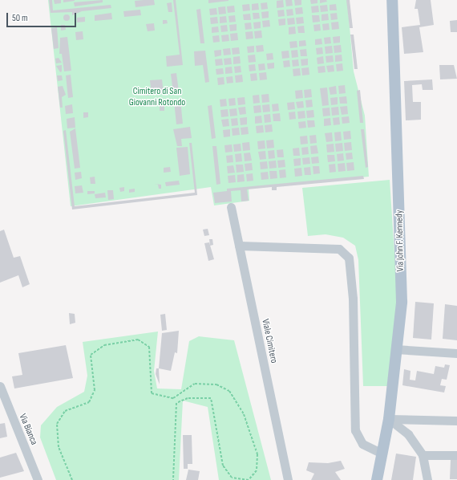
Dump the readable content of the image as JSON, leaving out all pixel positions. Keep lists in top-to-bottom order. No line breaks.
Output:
{"streets":{"main road":["Via John F. Kennedy"],"street":["Viale Cimitero","Via Bianca"]},"parks":["Cimitero di San Giovanni Rotondo"],"scale_bar":"50 m"}
